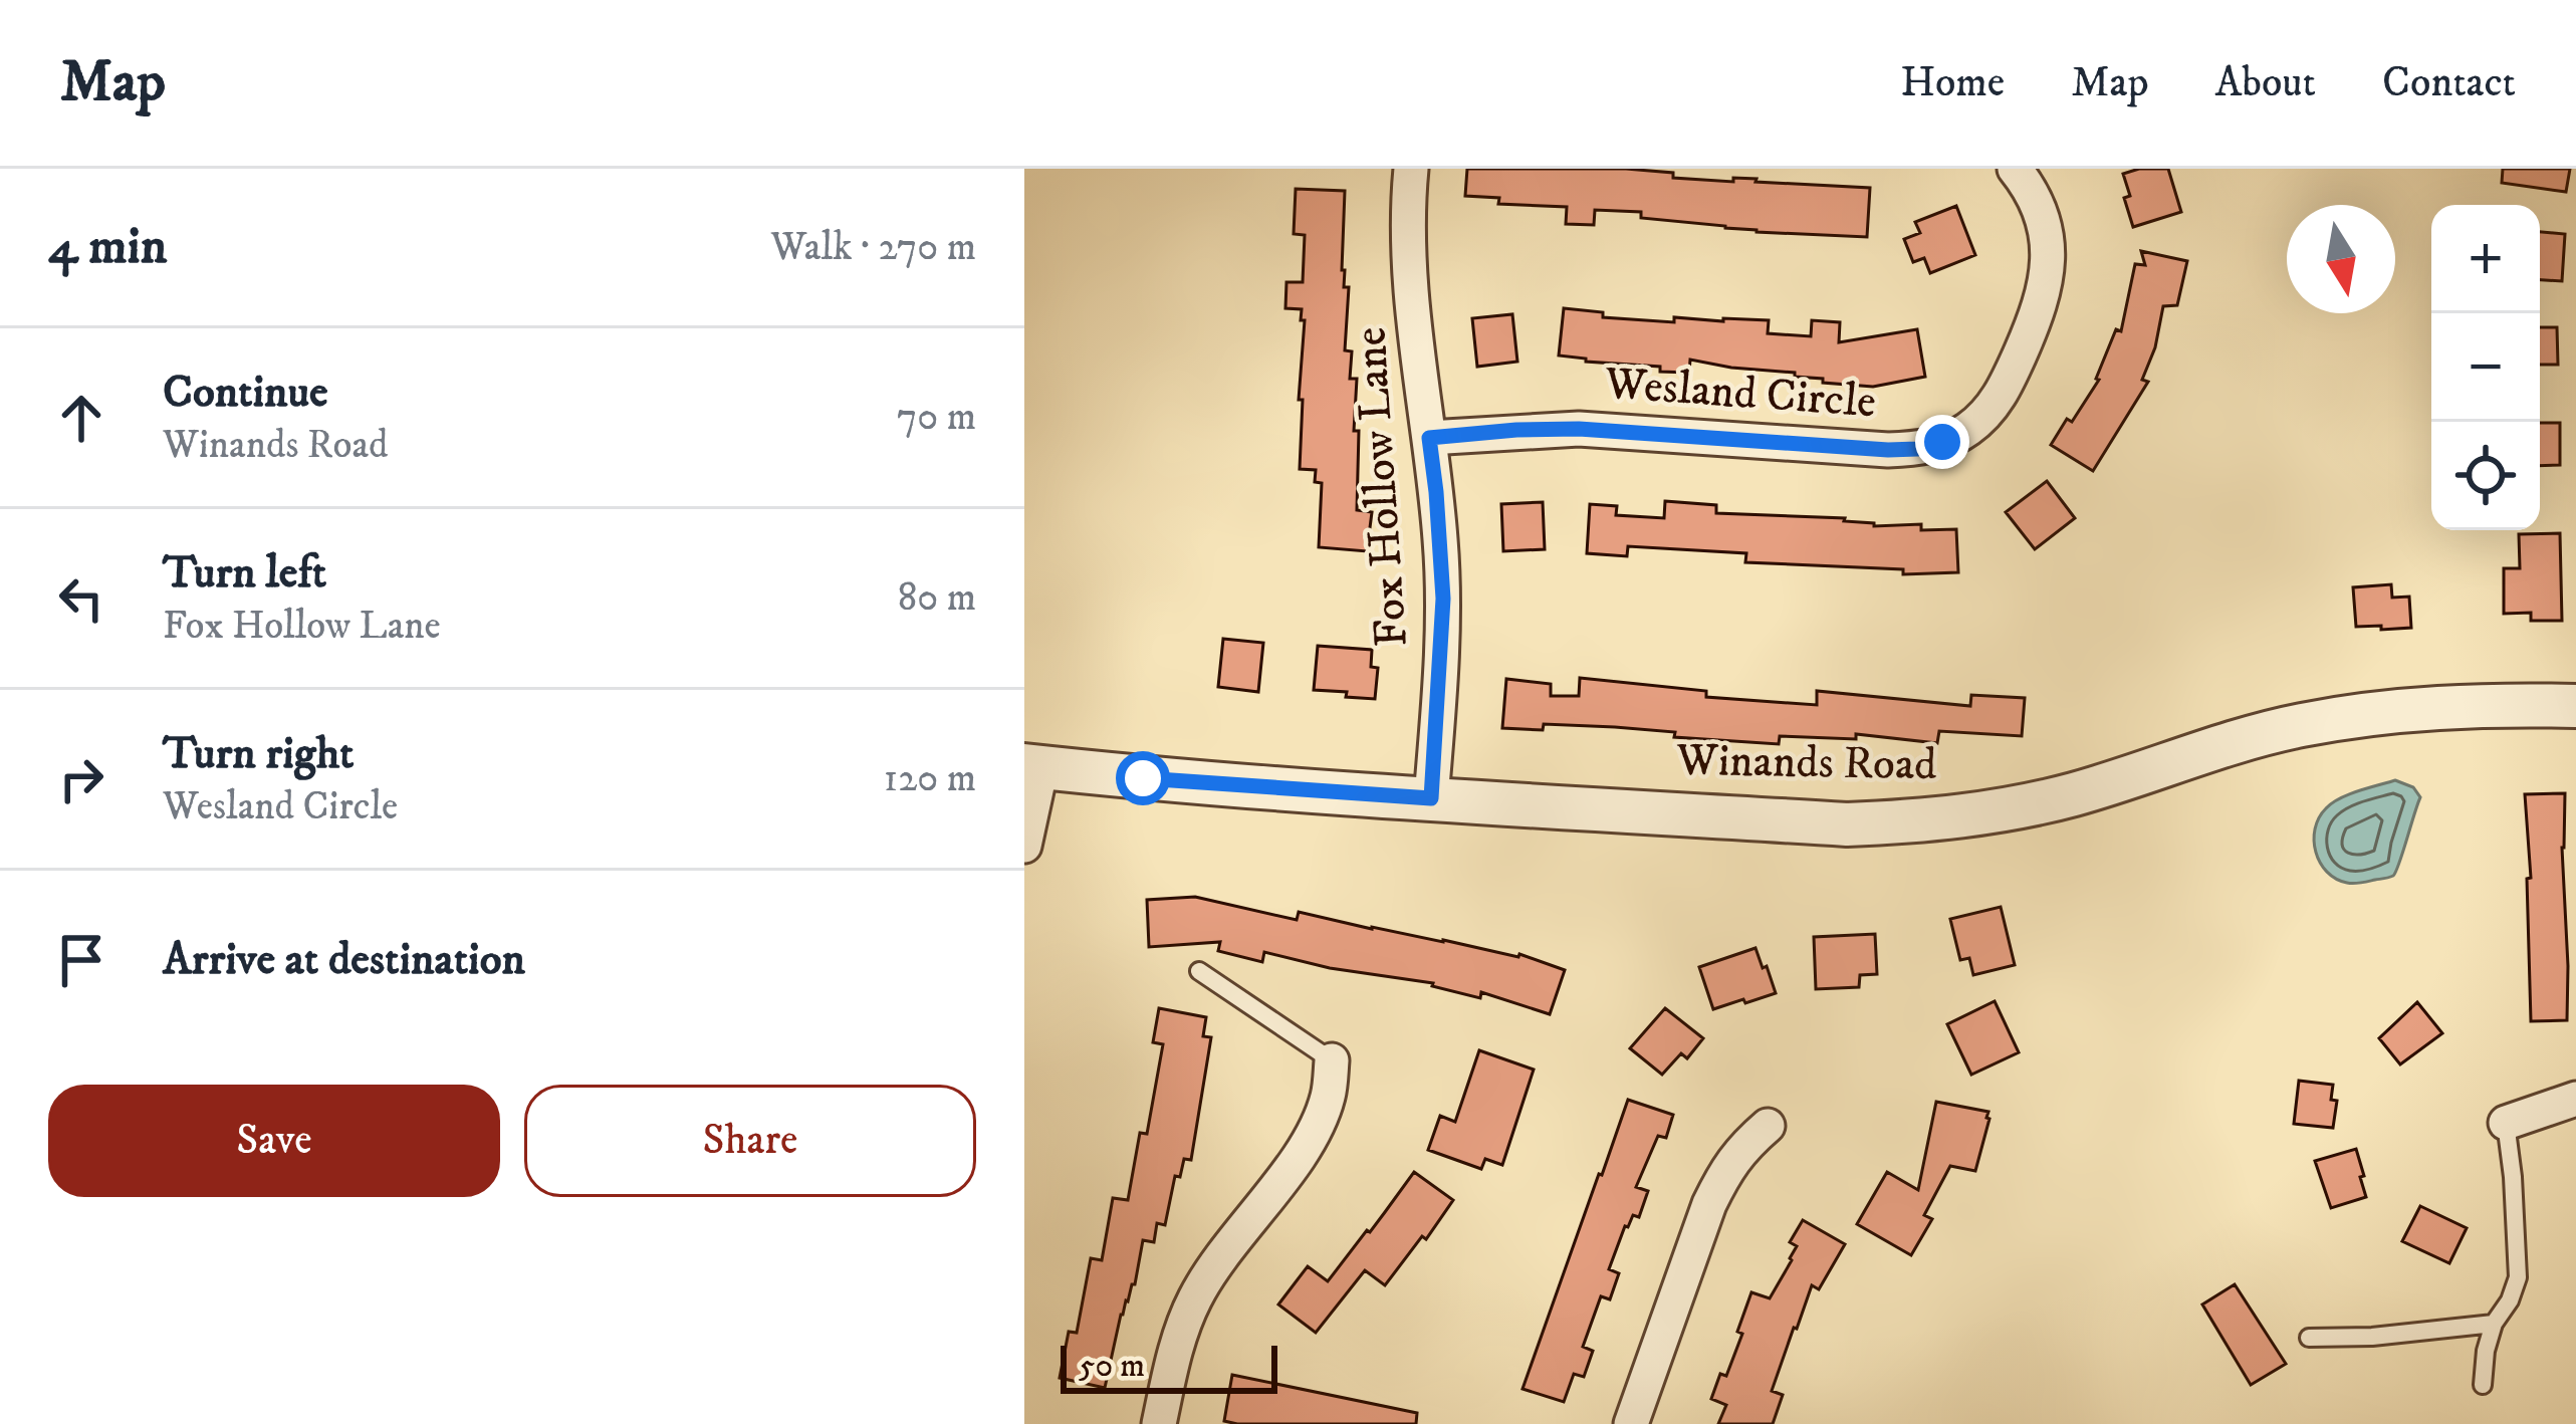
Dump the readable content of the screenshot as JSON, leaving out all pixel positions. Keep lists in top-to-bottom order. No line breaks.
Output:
{"streets":{"street":["Wesland Circle","Fox Hollow Lane","Winands Road"]},"crossings":[["Wesland Circle","Fox Hollow Lane"],["Fox Hollow Lane","Winands Road"]],"scale_bar":"50 m","north":"bottom","page":{"header":"Map","nav":["Home","Map","About","Contact"],"heading":["4 min","Walk · 270 m"],"map_buttons":["+","−"],"list":[["Continue","Winands Road","70 m"],["Turn left","Fox Hollow Lane","80 m"],["Turn right","Wesland Circle","120 m"],"Arrive at destination"],"buttons":["Save","Share"],"scale":"50 m"}}
